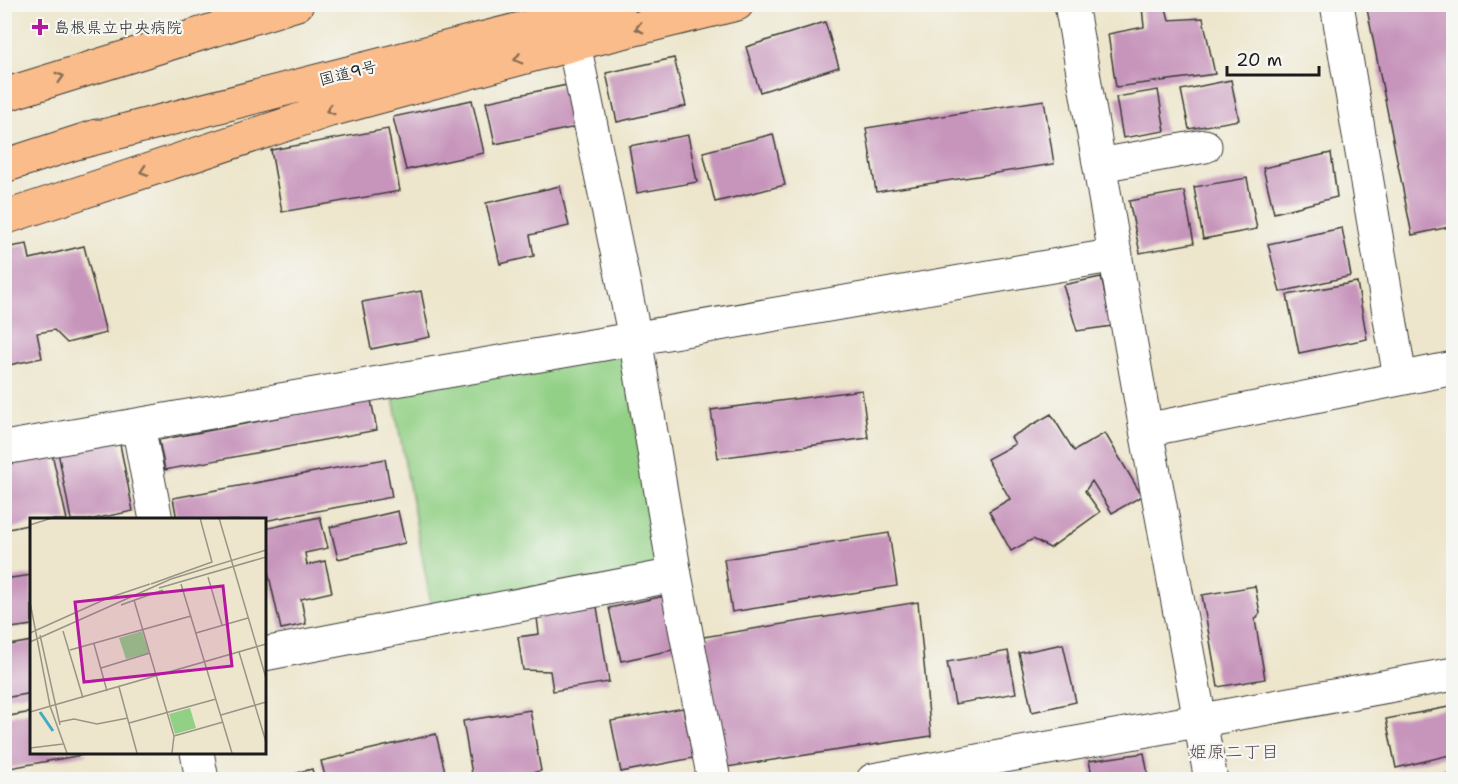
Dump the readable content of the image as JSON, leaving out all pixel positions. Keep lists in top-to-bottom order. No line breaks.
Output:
{"streets":{"highway":["国道9号"]},"districts":["姫原二丁目"],"places":{"health":["島根県立中央病院"]},"scale_bar":"20 m"}
